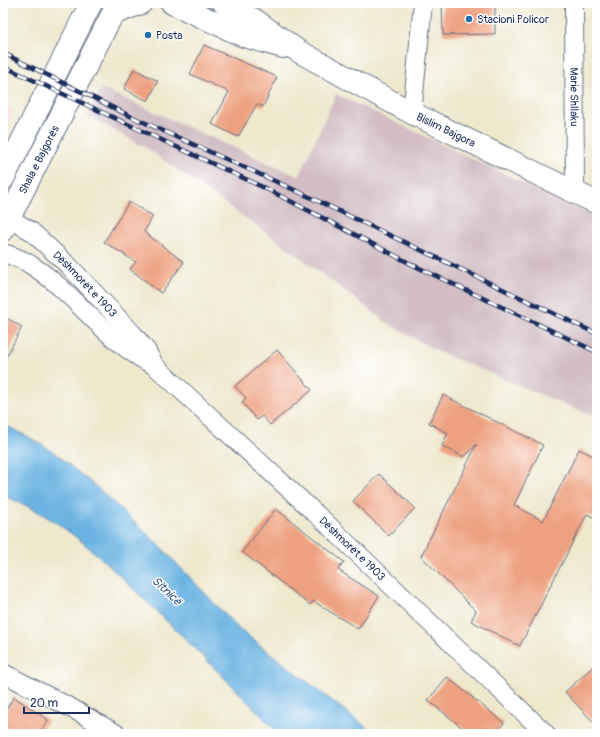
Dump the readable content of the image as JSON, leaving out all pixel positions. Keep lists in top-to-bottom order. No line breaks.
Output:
{"streets":{"main road":["Bislim Bajgora","Shala e Bajgorës"],"street":["Marie Shllaku","Dëshmorët e 1903"]},"crossings":[["Marie Shllaku","Bislim Bajgora"],["Shala e Bajgorës","Dëshmorët e 1903"]],"water":["Sitnicë"],"places":["Stacioni Policor","Posta"],"scale_bar":"20 m"}
